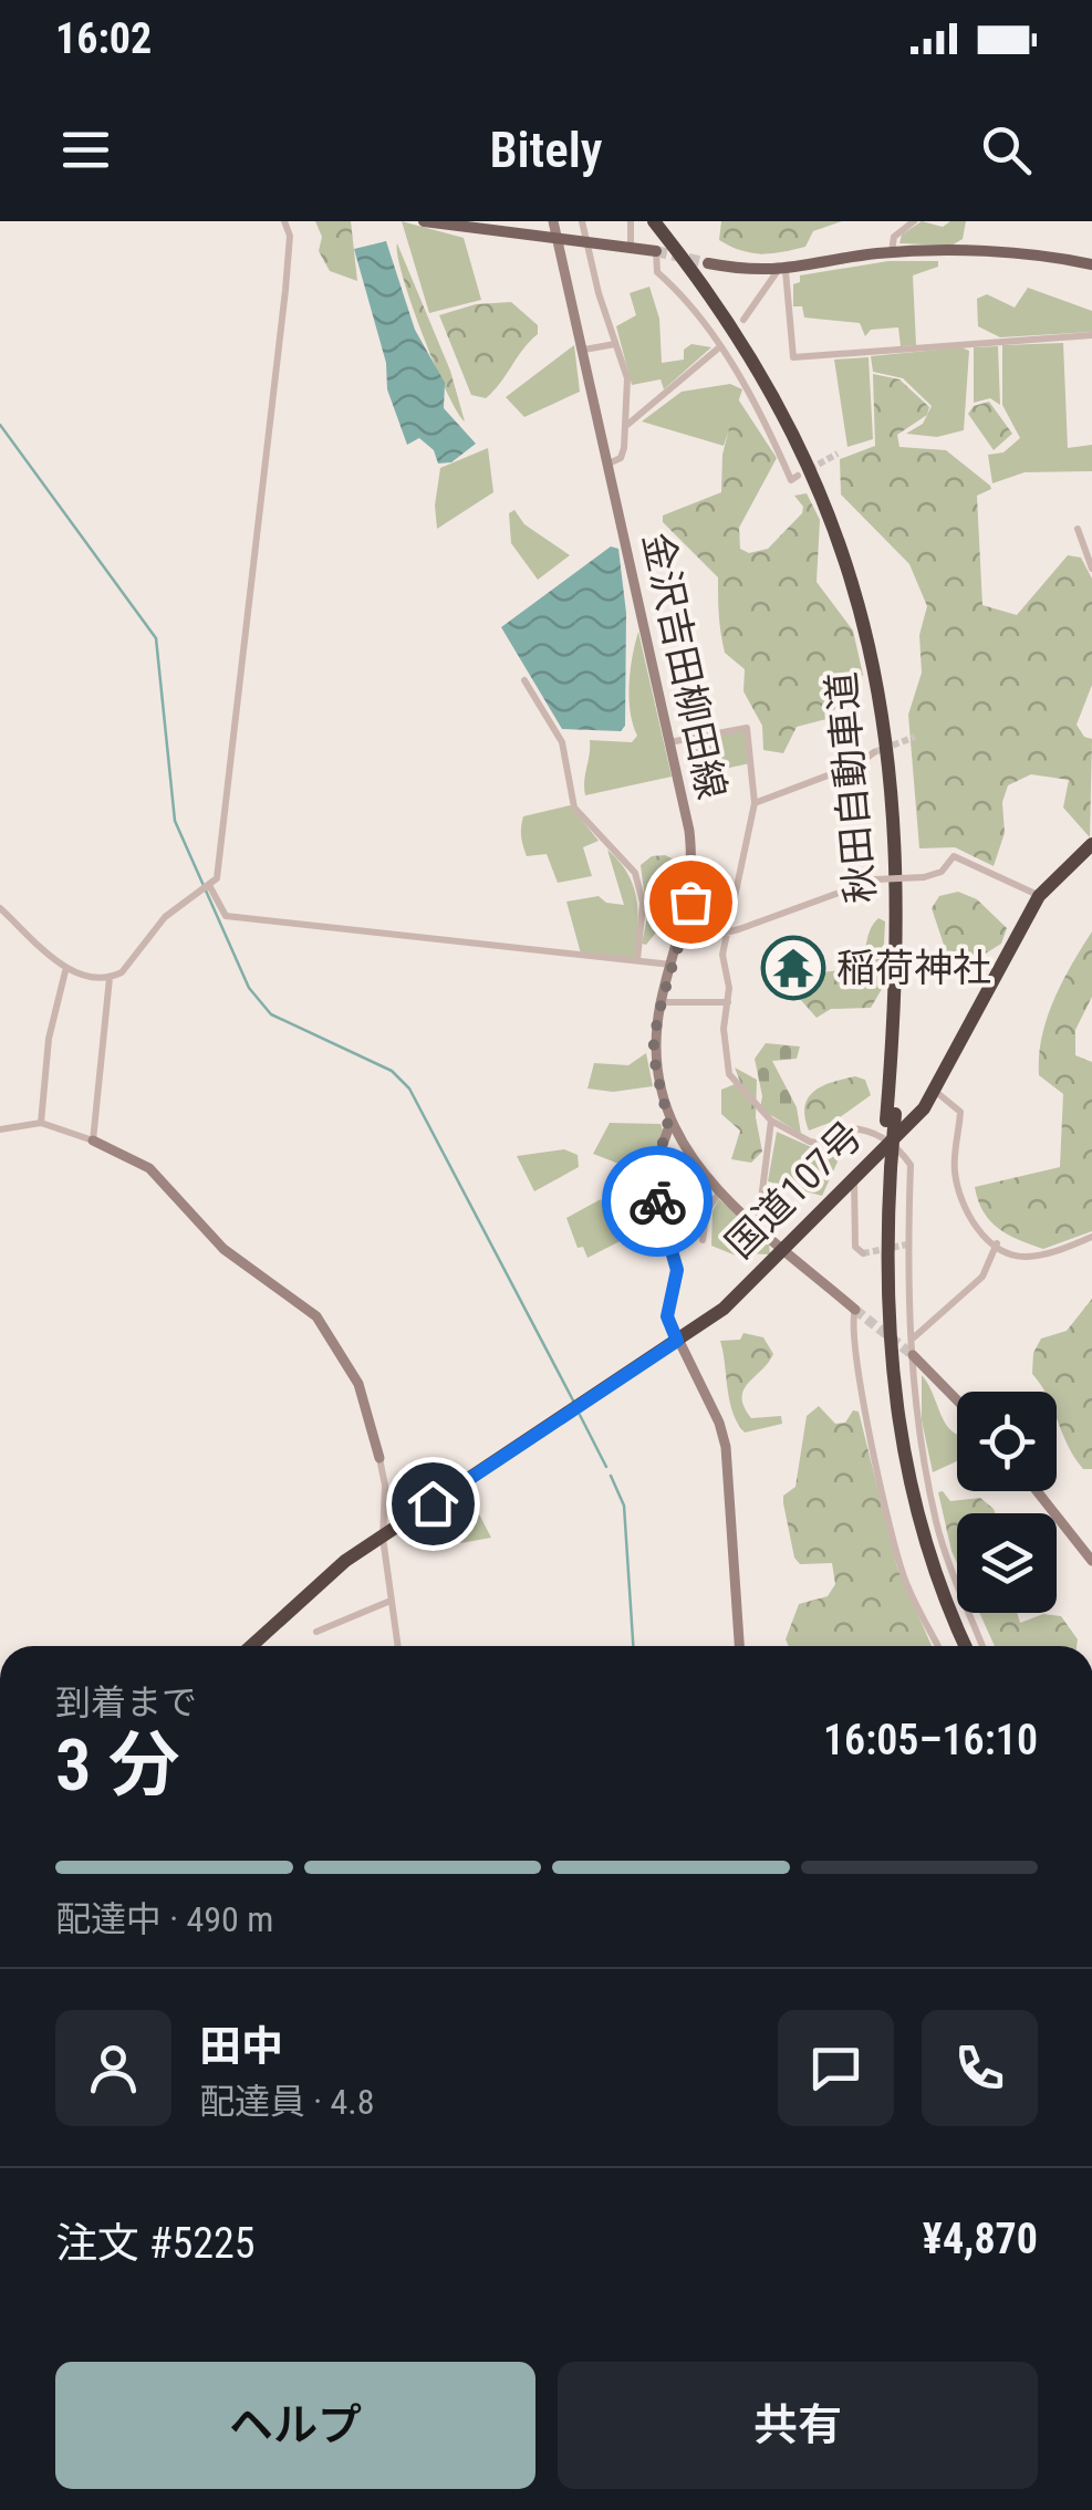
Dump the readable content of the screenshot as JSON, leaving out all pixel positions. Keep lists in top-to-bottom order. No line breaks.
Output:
{"streets":{"highway":["秋田自動車道","国道107号"],"main road":["金沢吉田柳田線"]},"crossings":[["金沢吉田柳田線","国道107号"]],"places":{"temple":["稲荷神社"]},"page":{"status":"16:02","header":"Bitely","heading":["3 分","到着まで","16:05–16:10"],"panel":["田中","配達員 · 4.8","注文 #5225","¥4,870"],"bar":"配達中 · 490 m","buttons":["ヘルプ","共有"]}}
